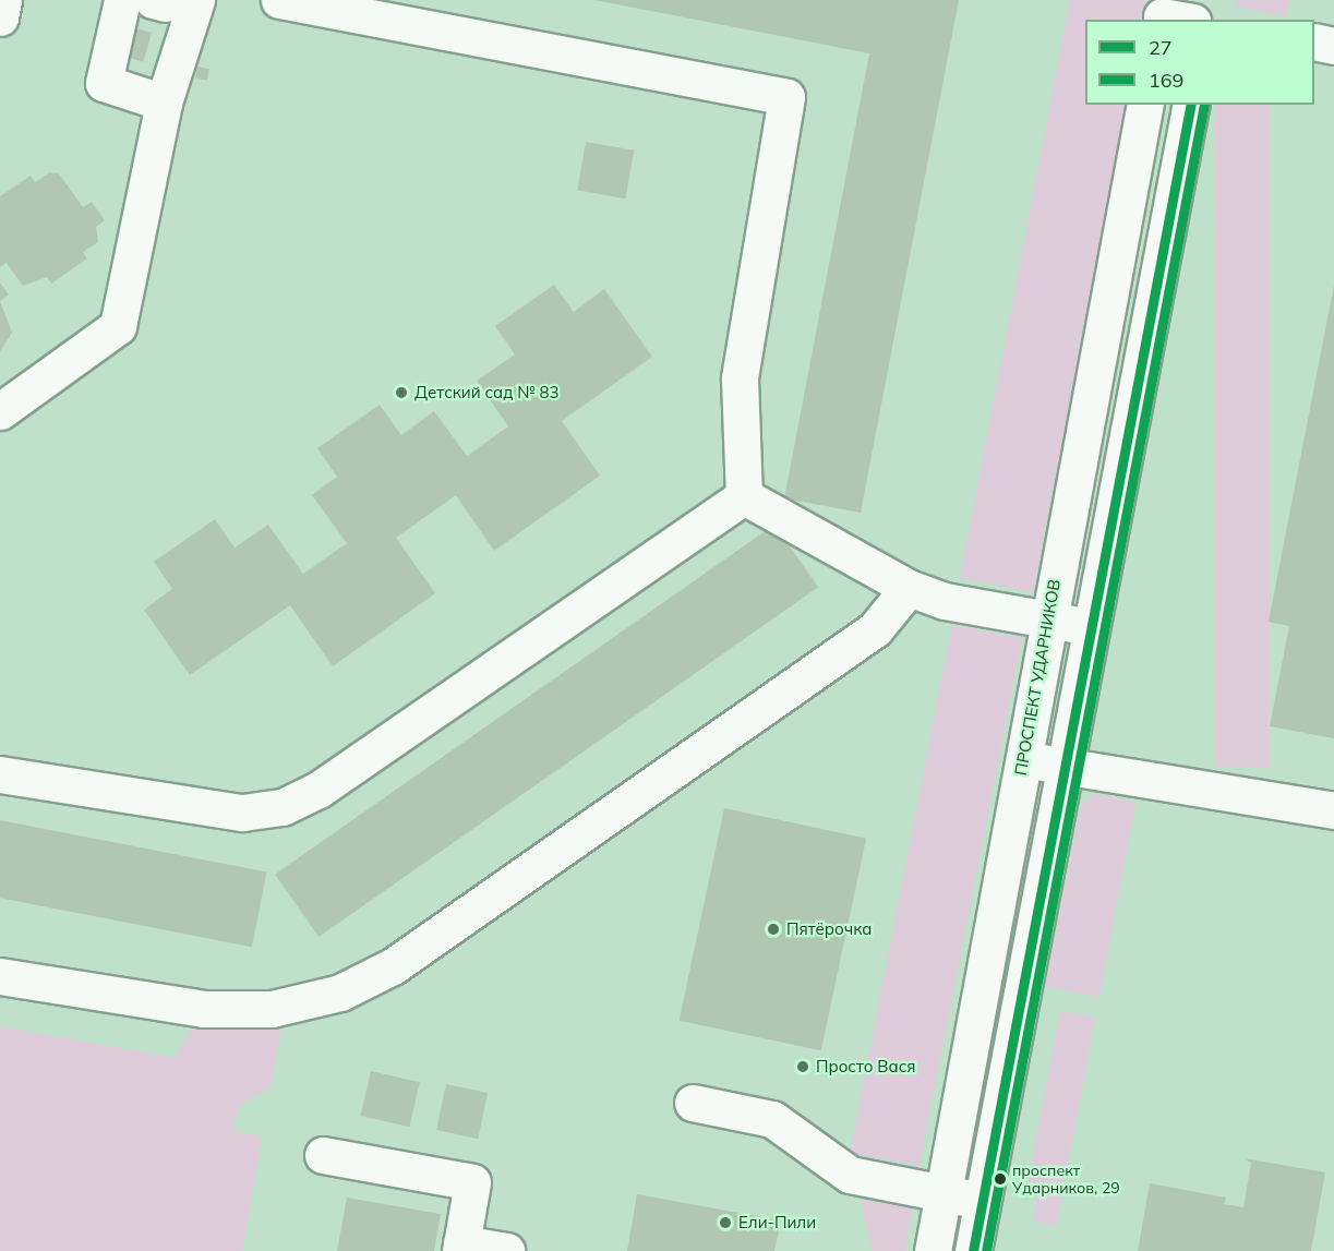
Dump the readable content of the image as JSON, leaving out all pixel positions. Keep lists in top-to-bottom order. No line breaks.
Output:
{"streets":{"street":["ПРОСПЕКТ УДАРНИКОВ"]},"places":["Детский сад № 83","Пятёрочка","Просто Вася","проспект Ударников, 29","Ели-Пили"],"lines":["transit line 27","transit line 169"],"legend":["27","169"]}
